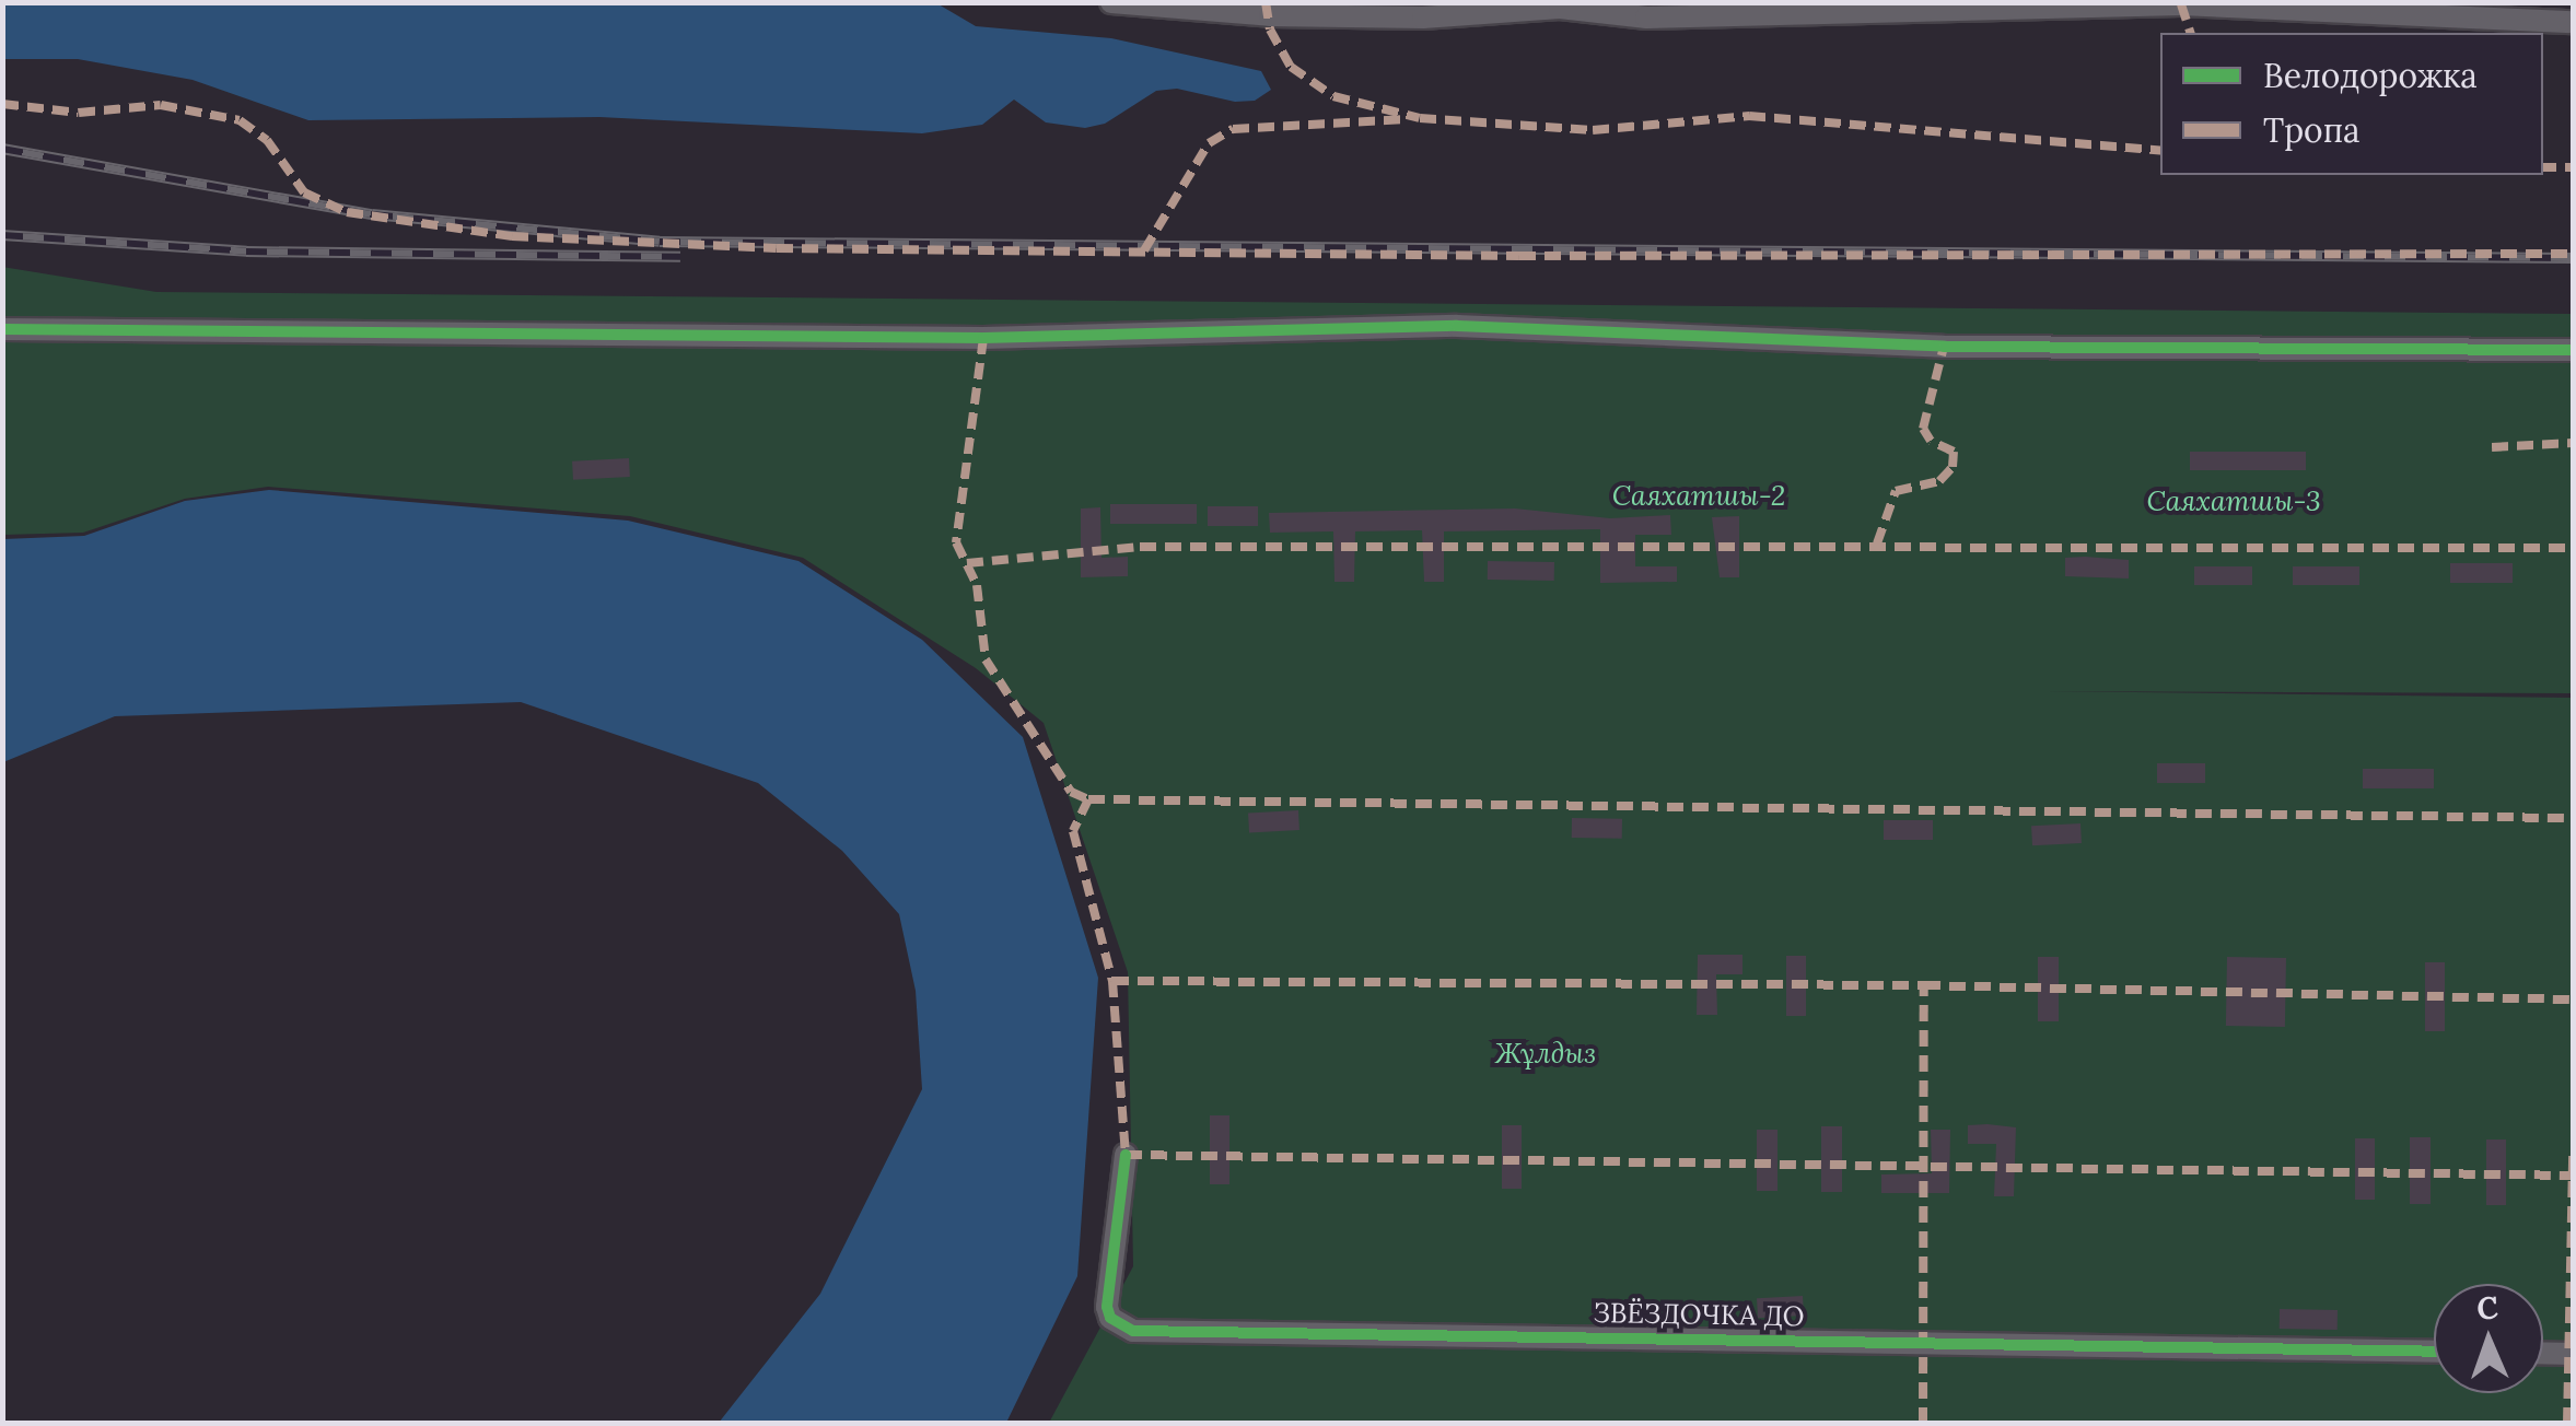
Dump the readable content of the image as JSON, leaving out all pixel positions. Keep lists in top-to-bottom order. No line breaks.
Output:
{"streets":{"street":["ЗВЁЗДОЧКА ДО"]},"parks":["Саяхатшы-2","Саяхатшы-3","Жұлдыз"],"legend":["Велодорожка","Тропа"],"north":"top"}
